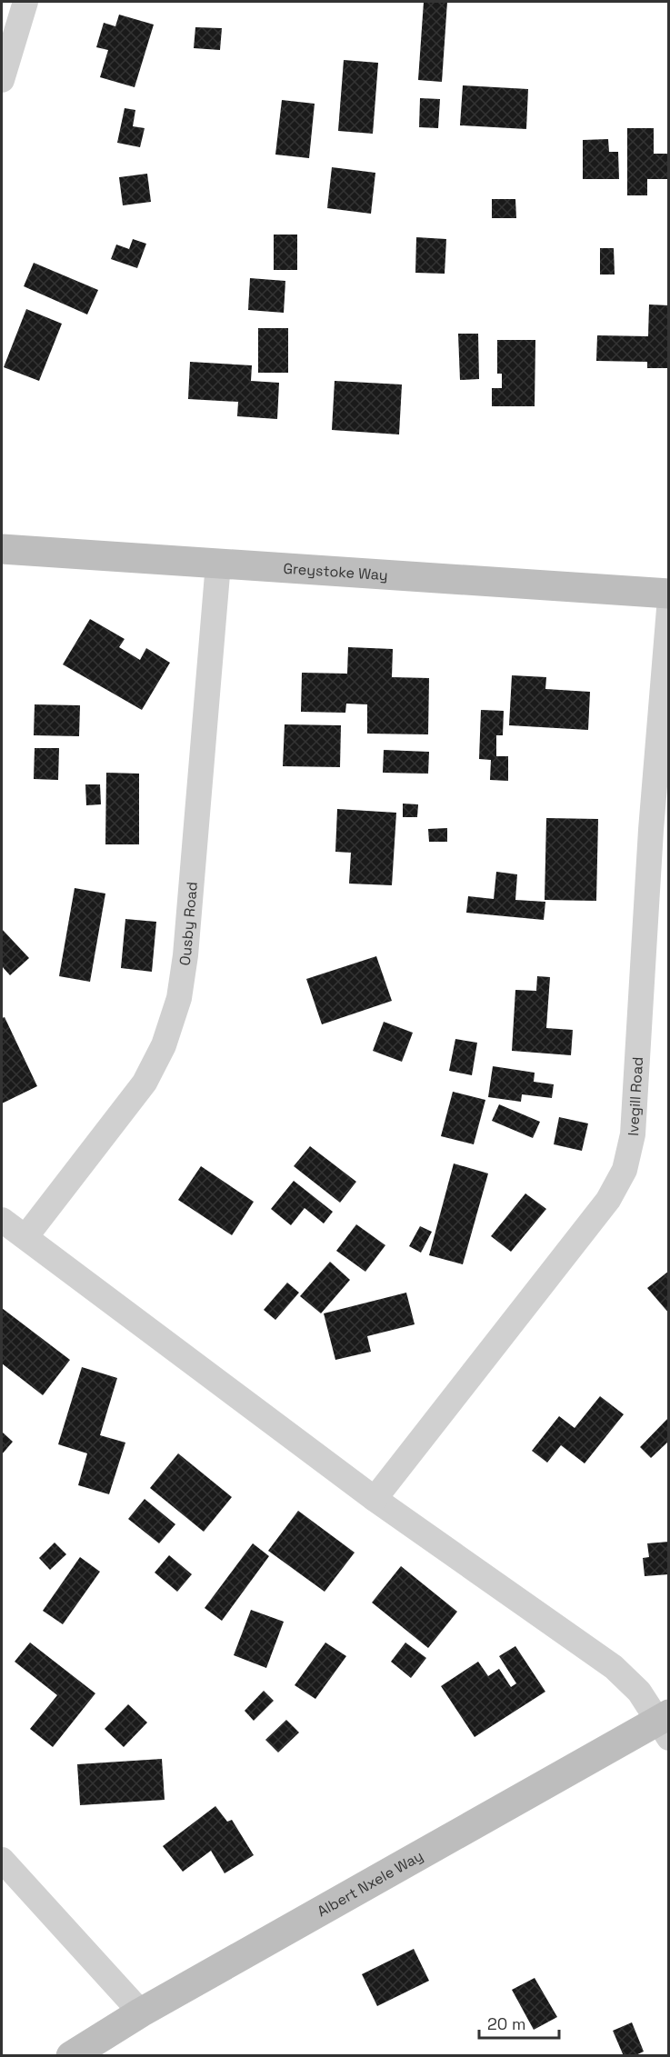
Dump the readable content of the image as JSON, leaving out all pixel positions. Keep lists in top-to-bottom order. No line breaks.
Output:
{"streets":{"main road":["Greystoke Way","Albert Nxele Way"],"street":["Ousby Road","Ivegill Road"]},"crossings":[["Greystoke Way","Ousby Road"]],"scale_bar":"20 m"}
